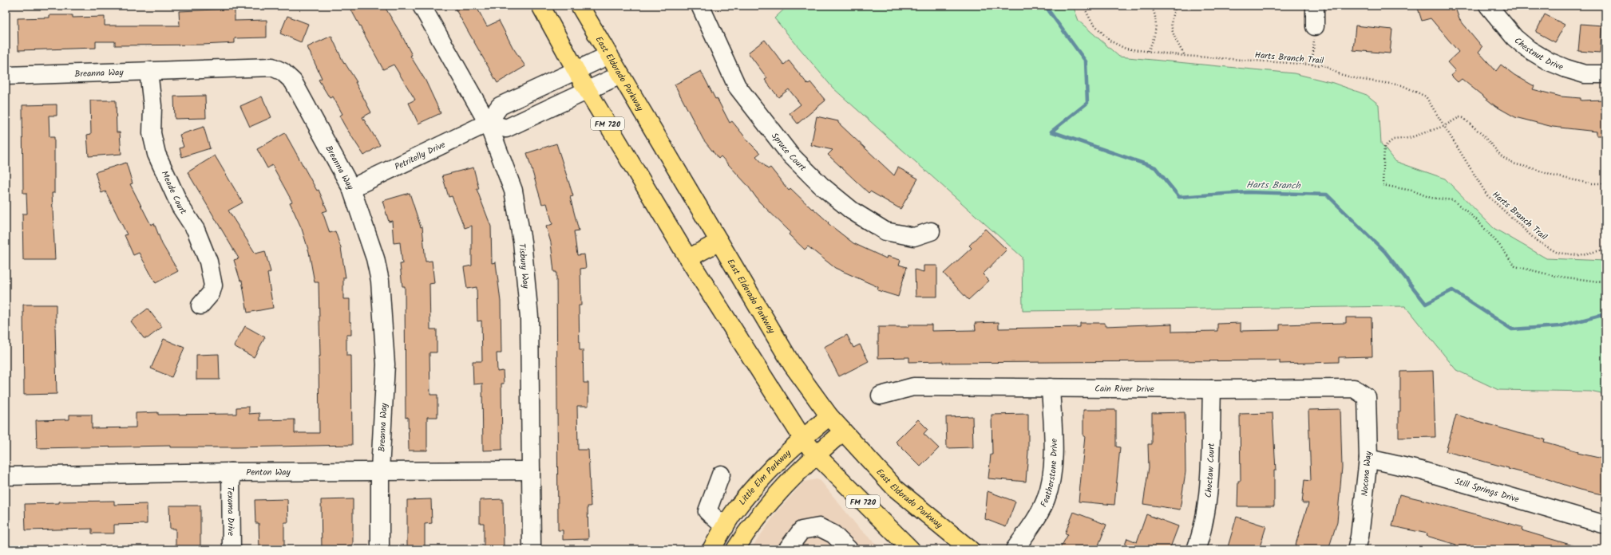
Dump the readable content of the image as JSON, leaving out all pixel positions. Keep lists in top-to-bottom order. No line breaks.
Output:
{"streets":{"main road":["East Eldorado Parkway","FM 720","Little Elm Parkway"],"street":["Chestnut Drive","Breanna Way","Spruce Court","Petritelly Drive","Meade Court","Tisbury Way","Cain River Drive","Choctaw Court","Penton Way","Featherstone Drive","Nocona Way","Still Springs Drive","Texoma Drive"],"path":["Harts Branch Trail"]},"crossings":[["Breanna Way","Petritelly Drive"],["Breanna Way","Meade Court"],["Breanna Way","Penton Way"],["East Eldorado Parkway","Little Elm Parkway"],["FM 720","Little Elm Parkway"],["Petritelly Drive","Tisbury Way"],["Tisbury Way","Penton Way"],["Cain River Drive","Choctaw Court"],["Cain River Drive","Featherstone Drive"],["Cain River Drive","Nocona Way"],["Penton Way","Texoma Drive"],["Nocona Way","Still Springs Drive"]],"water":["Harts Branch"]}
